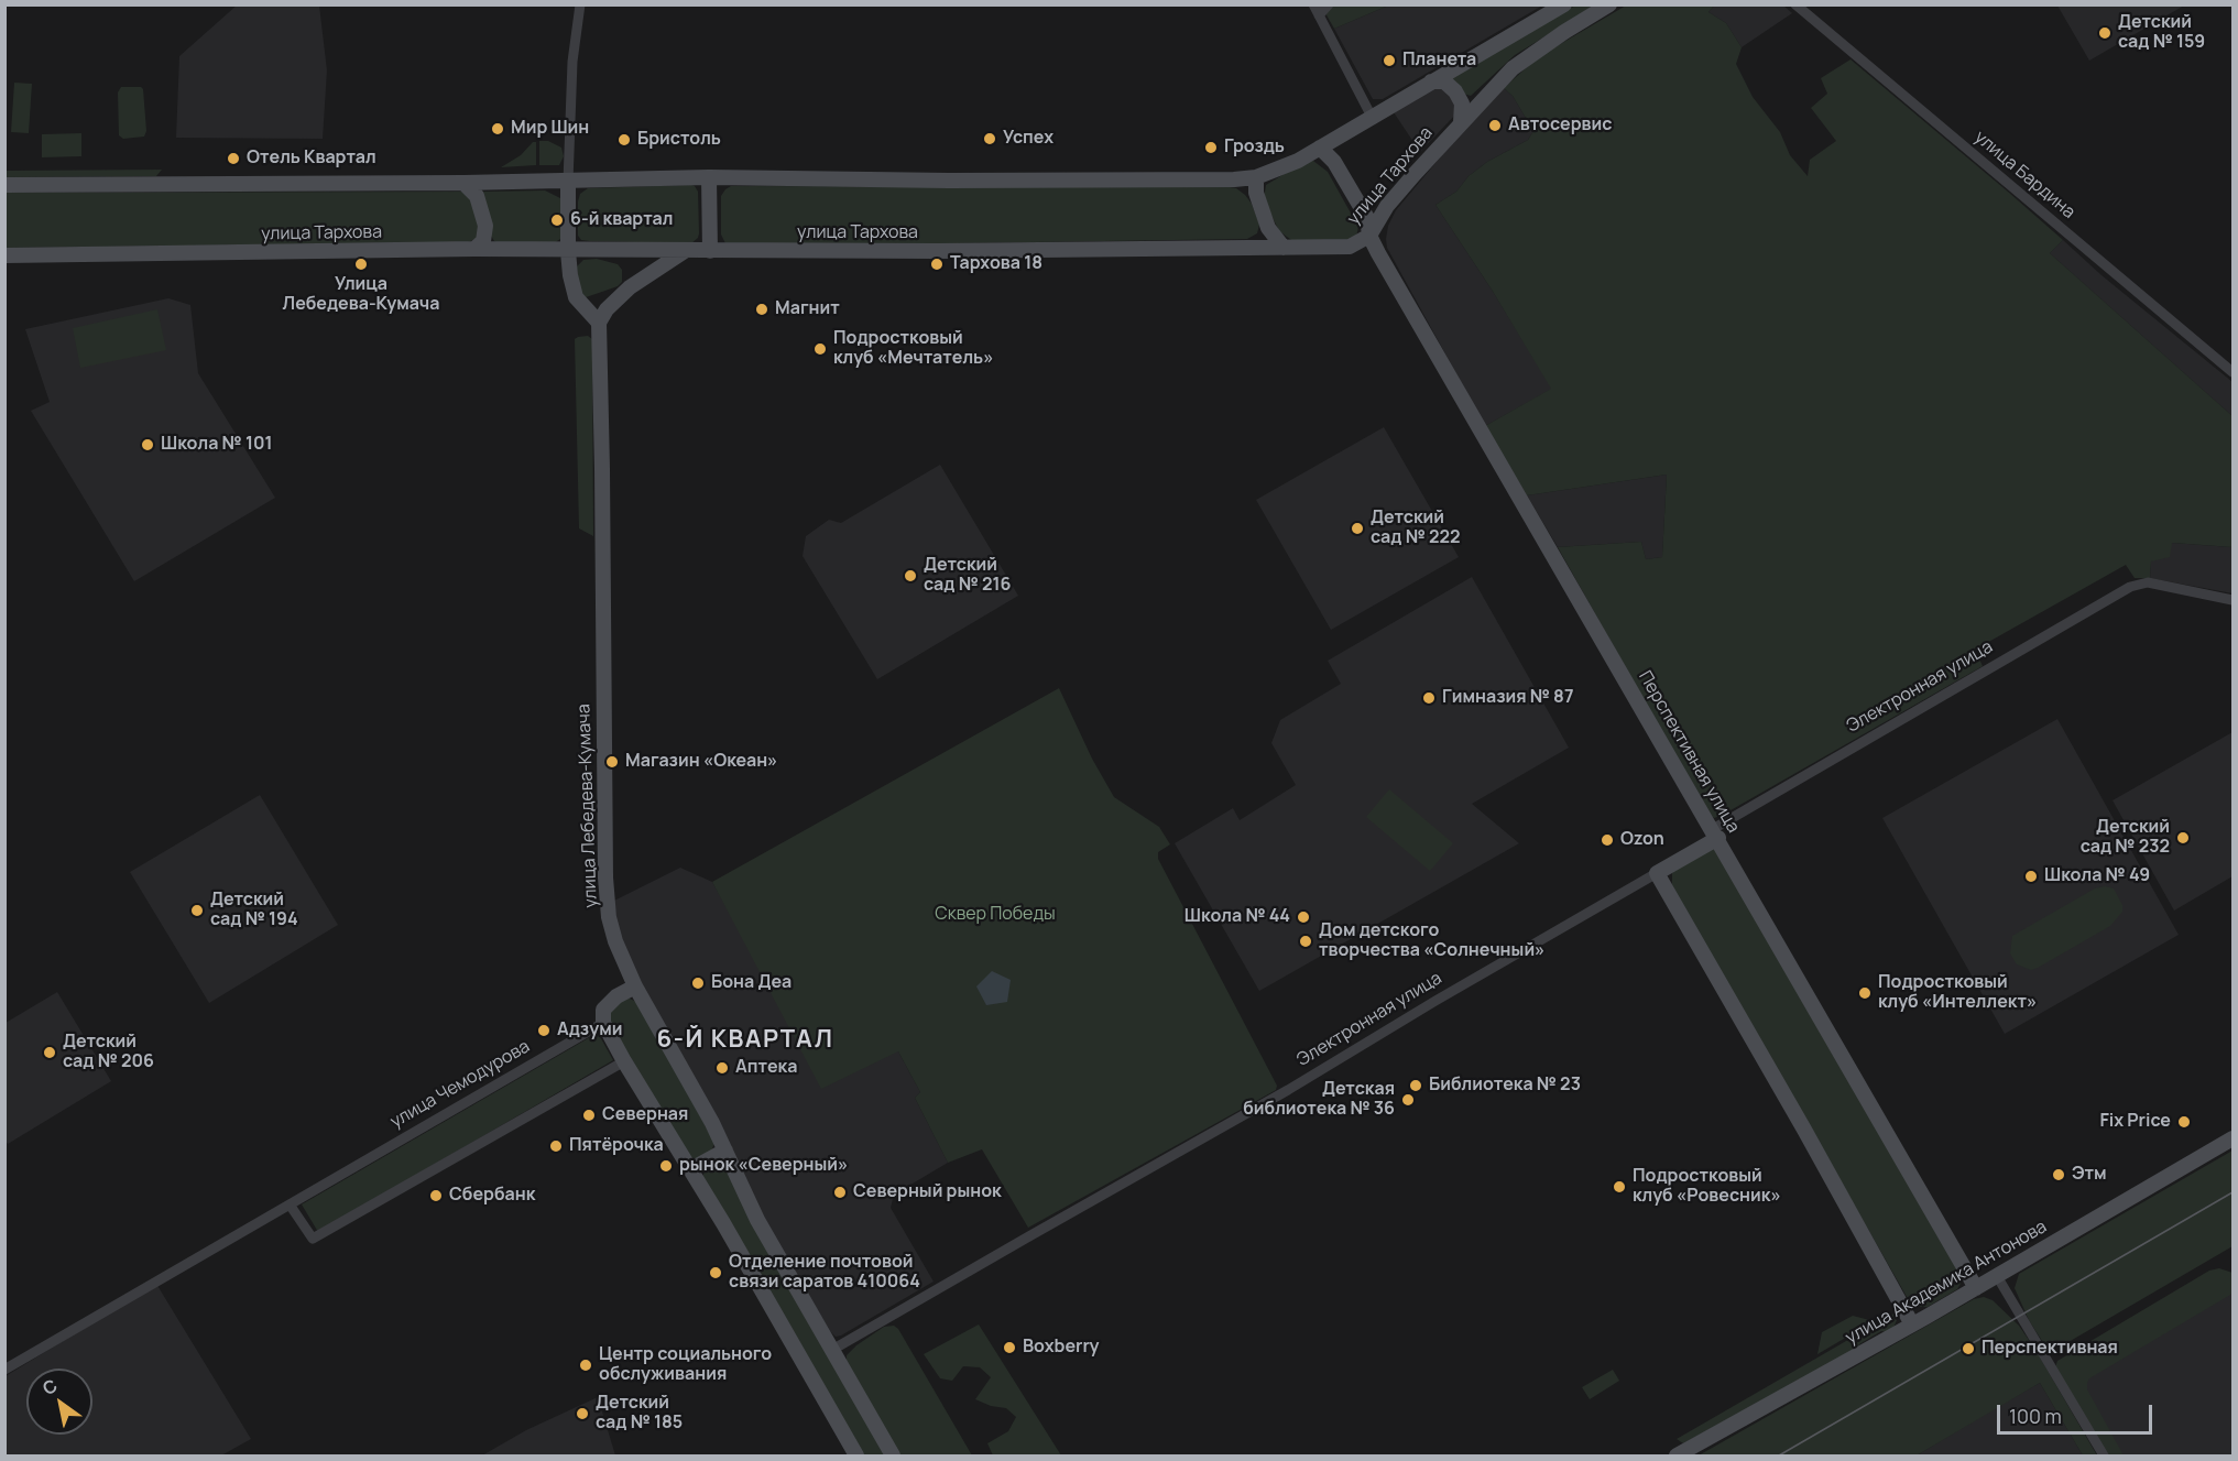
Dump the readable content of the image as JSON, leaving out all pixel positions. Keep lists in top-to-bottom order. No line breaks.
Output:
{"streets":{"main road":["улица Тархова","Электронная улица","Перспективная улица","улица Лебедева-Кумача","улица Академика Антонова"],"street":["улица Бардина","улица Чемодурова"]},"crossings":[["улица Тархова","Перспективная улица"],["Электронная улица","Перспективная улица"],["Электронная улица","улица Лебедева-Кумача"],["Перспективная улица","улица Академика Антонова"]],"districts":["6-Й КВАРТАЛ"],"parks":["Сквер Победы"],"places":["Детский сад № 159","Планета","Автосервис","Мир Шин","Успех","Бристоль","Гроздь","Отель Квартал","6-й квартал","Улица Лебедева-Кумача","Тархова 18","Магнит","Подростковый клуб «Мечтатель»","Школа № 101","Детский сад № 222","Детский сад № 216","Гимназия № 87","Магазин «Океан»","Детский сад № 232","Ozon","Школа № 49","Детский сад № 194","Школа № 44","Дом детского творчества «Солнечный»","Бона Деа","Подростковый клуб «Интеллект»","Адзуми","Детский сад № 206","Аптека","Библиотека № 23","Детская библиотека № 36","Северная","Fix Price","Пятёрочка","рынок «Северный»","Этм","Подростковый клуб «Ровесник»","Северный рынок","Сбербанк","Отделение почтовой связи саратов 410064","Boxberry","Перспективная","Центр социального обслуживания","Детский сад № 185"],"scale_bar":"100 m","north":"top left"}
